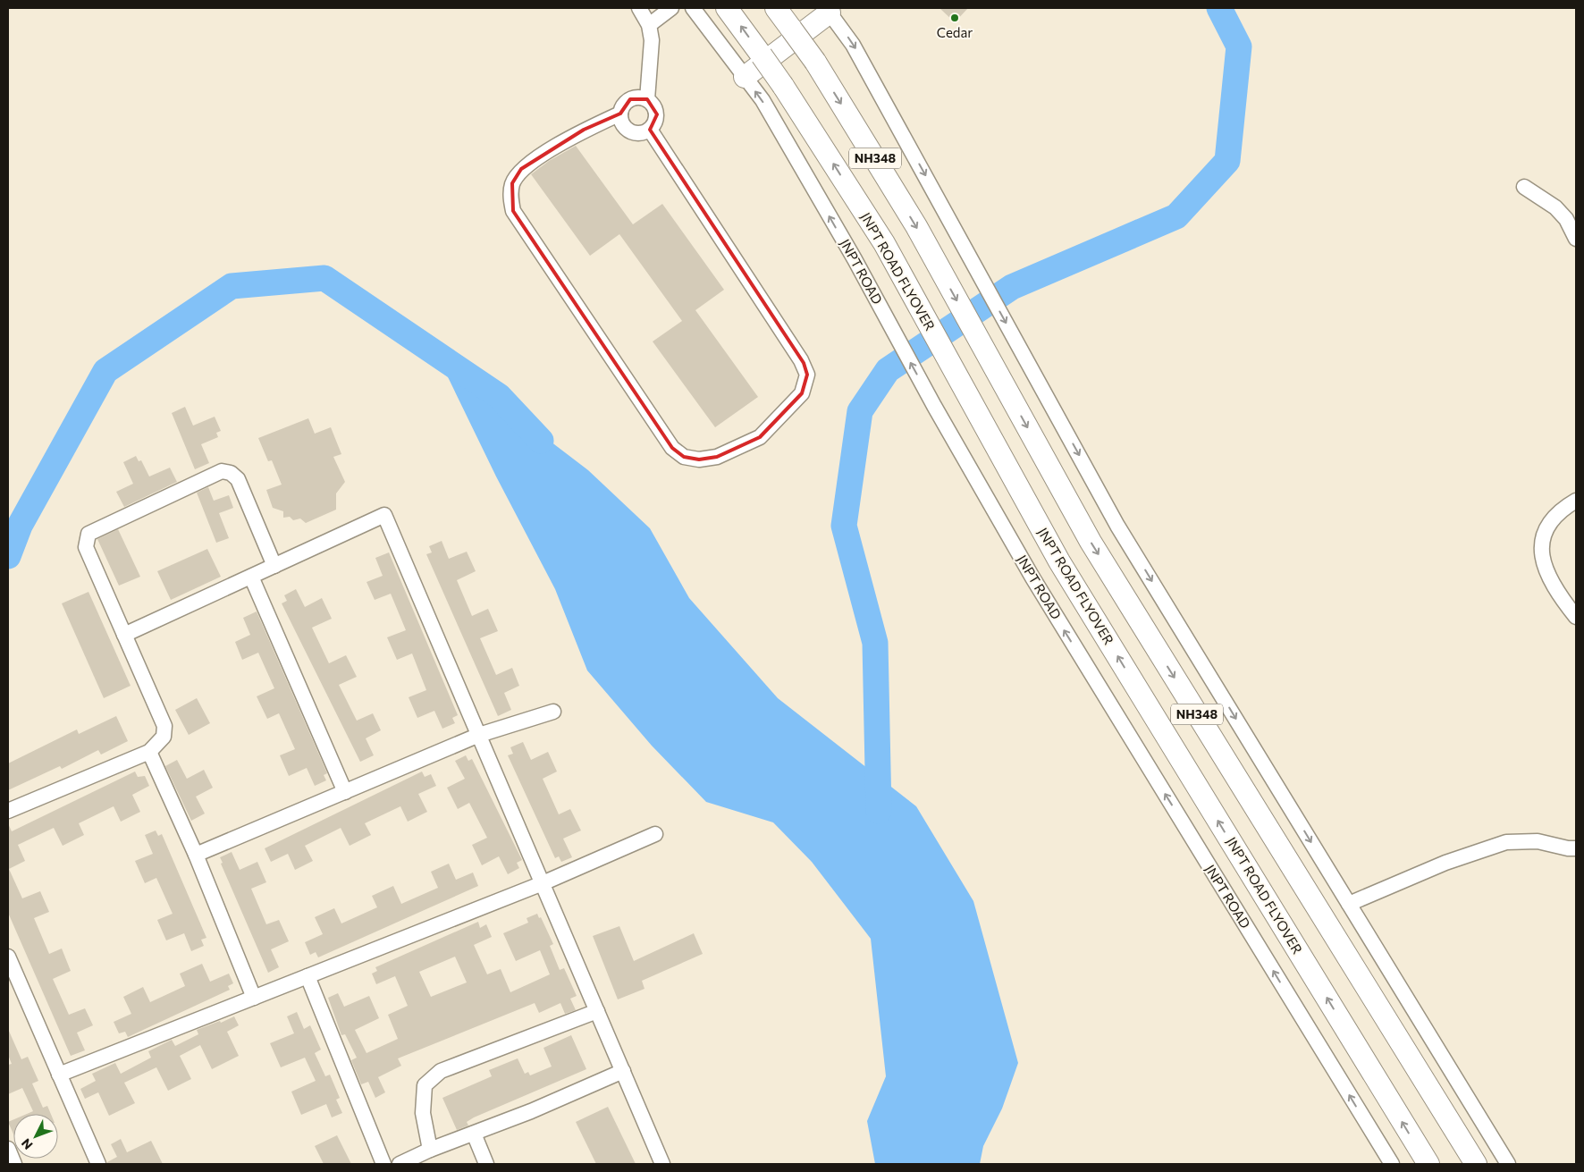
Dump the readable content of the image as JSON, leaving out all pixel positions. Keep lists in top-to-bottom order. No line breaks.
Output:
{"streets":{"highway":["NH348","JNPT ROAD FLYOVER"],"street":["JNPT ROAD"]},"places":["Cedar"],"north":"bottom left"}
